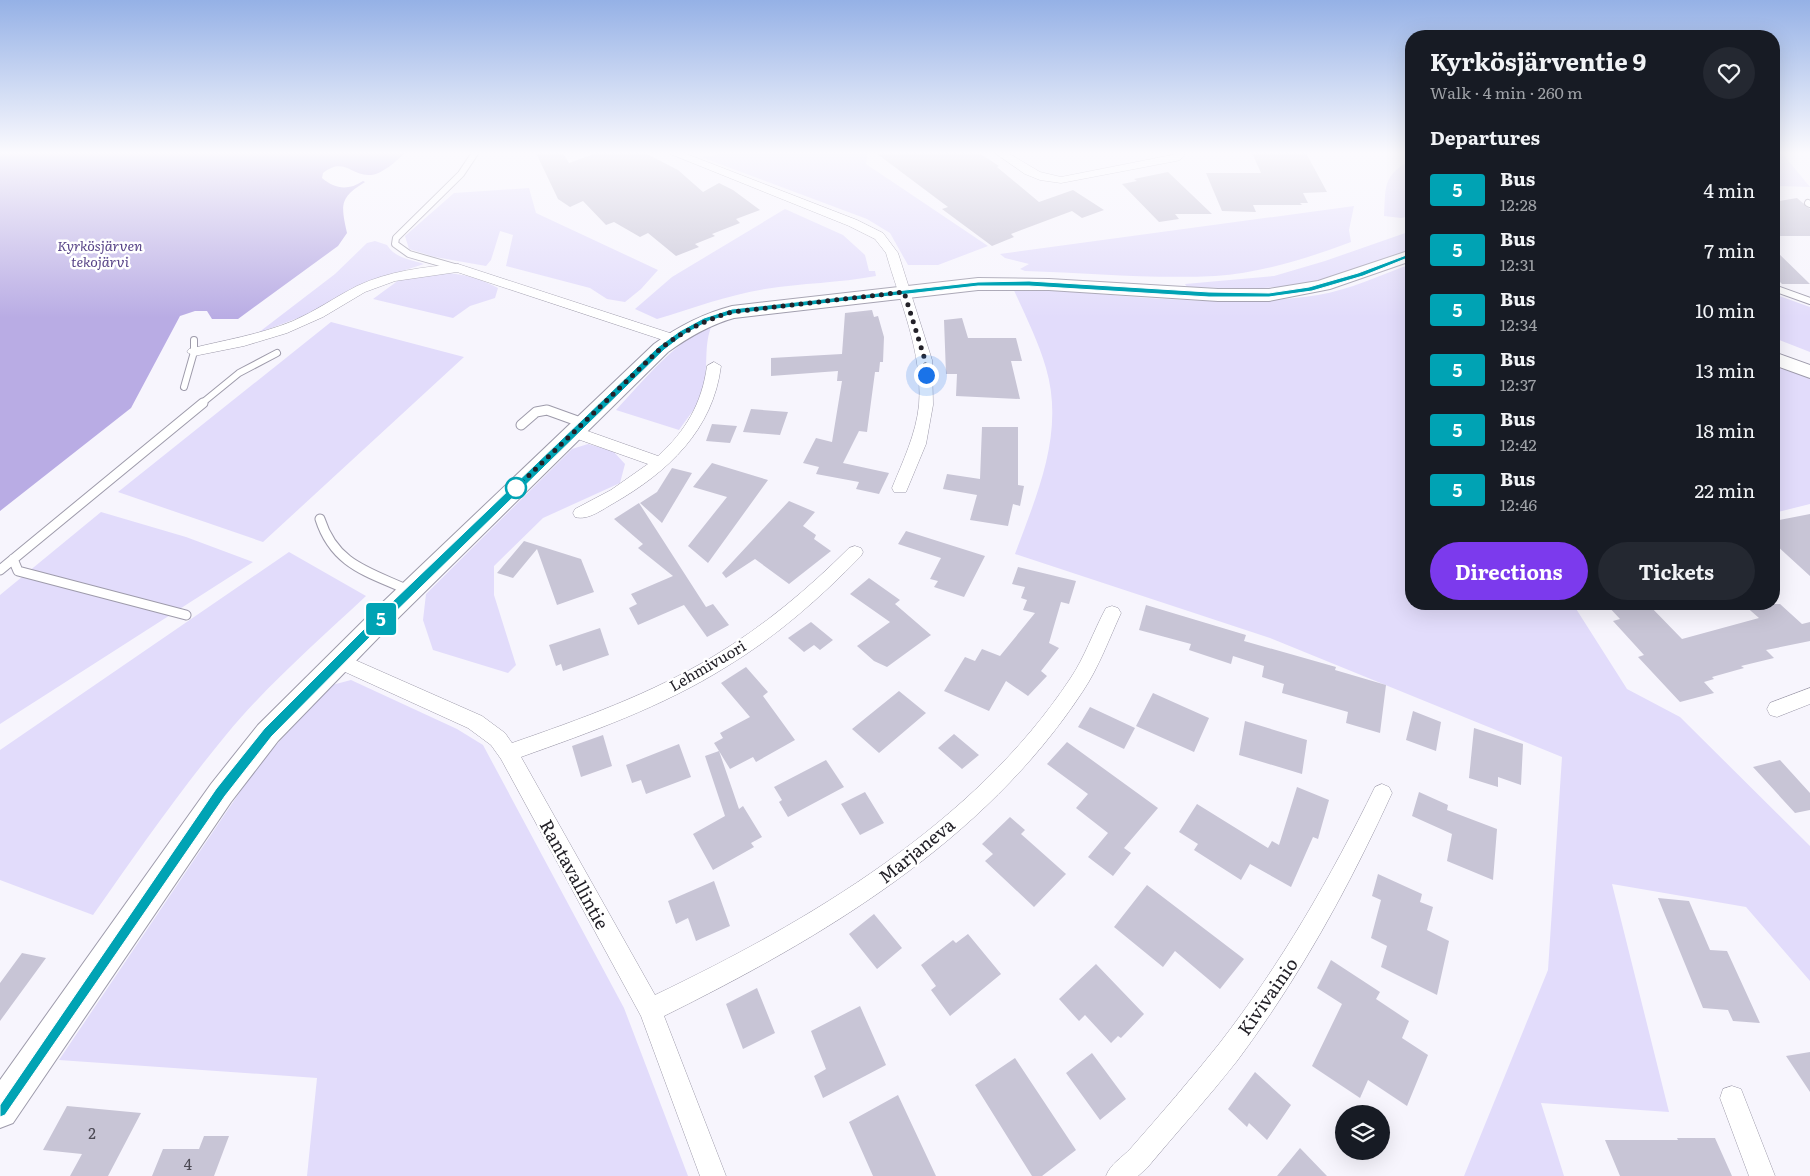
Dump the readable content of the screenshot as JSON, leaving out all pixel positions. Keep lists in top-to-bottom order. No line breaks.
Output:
{"streets":{"street":["Lehmivuori","Marjaneva","Rantavallintie","Kivivainio"]},"crossings":[["Lehmivuori","Rantavallintie"],["Marjaneva","Rantavallintie"]],"water":["Kyrkösjärven tekojärvi"],"lines":["bus line 5"],"house_numbers":["2","4"],"page":{"on_map":"5","heading":[["Kyrkösjärventie 9","Walk · 4 min · 260 m"],"Departures"],"list":[{"mark":"5","name":"Bus","note":"12:28","value":"4 min"},{"mark":"5","name":"Bus","note":"12:31","value":"7 min"},{"mark":"5","name":"Bus","note":"12:34","value":"10 min"},{"mark":"5","name":"Bus","note":"12:37","value":"13 min"},{"mark":"5","name":"Bus","note":"12:42","value":"18 min"},{"mark":"5","name":"Bus","note":"12:46","value":"22 min"}],"buttons":["Directions","Tickets"]}}
